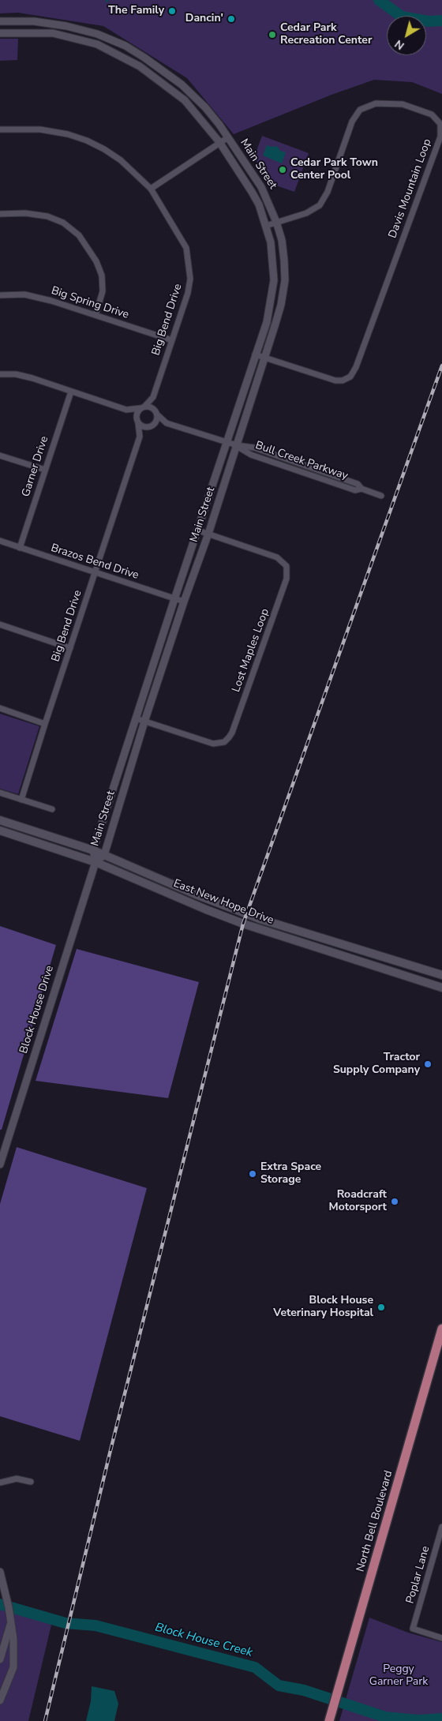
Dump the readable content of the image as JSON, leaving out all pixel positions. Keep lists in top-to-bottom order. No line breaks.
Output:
{"streets":{"main road":["East New Hope Drive","North Bell Boulevard"],"street":["Main Street","Davis Mountain Loop","Big Spring Drive","Big Bend Drive","Bull Creek Parkway","Garner Drive","Brazos Bend Drive","Lost Maples Loop","Block House Drive","Poplar Lane"]},"crossings":[["Main Street","Davis Mountain Loop"],["Main Street","Bull Creek Parkway"],["Main Street","Brazos Bend Drive"],["Main Street","Lost Maples Loop"],["Main Street","East New Hope Drive"],["Main Street","Block House Drive"],["Big Spring Drive","Big Bend Drive"],["Big Bend Drive","Bull Creek Parkway"],["Big Bend Drive","Brazos Bend Drive"],["Garner Drive","Brazos Bend Drive"],["East New Hope Drive","Block House Drive"]],"water":["Block House Creek"],"parks":["Peggy Garner Park"],"places":["The Family","Dancin'","Cedar Park Recreation Center","Cedar Park Town Center Pool","Tractor Supply Company","Extra Space Storage","Roadcraft Motorsport","Block House Veterinary Hospital"],"north":"bottom left"}
